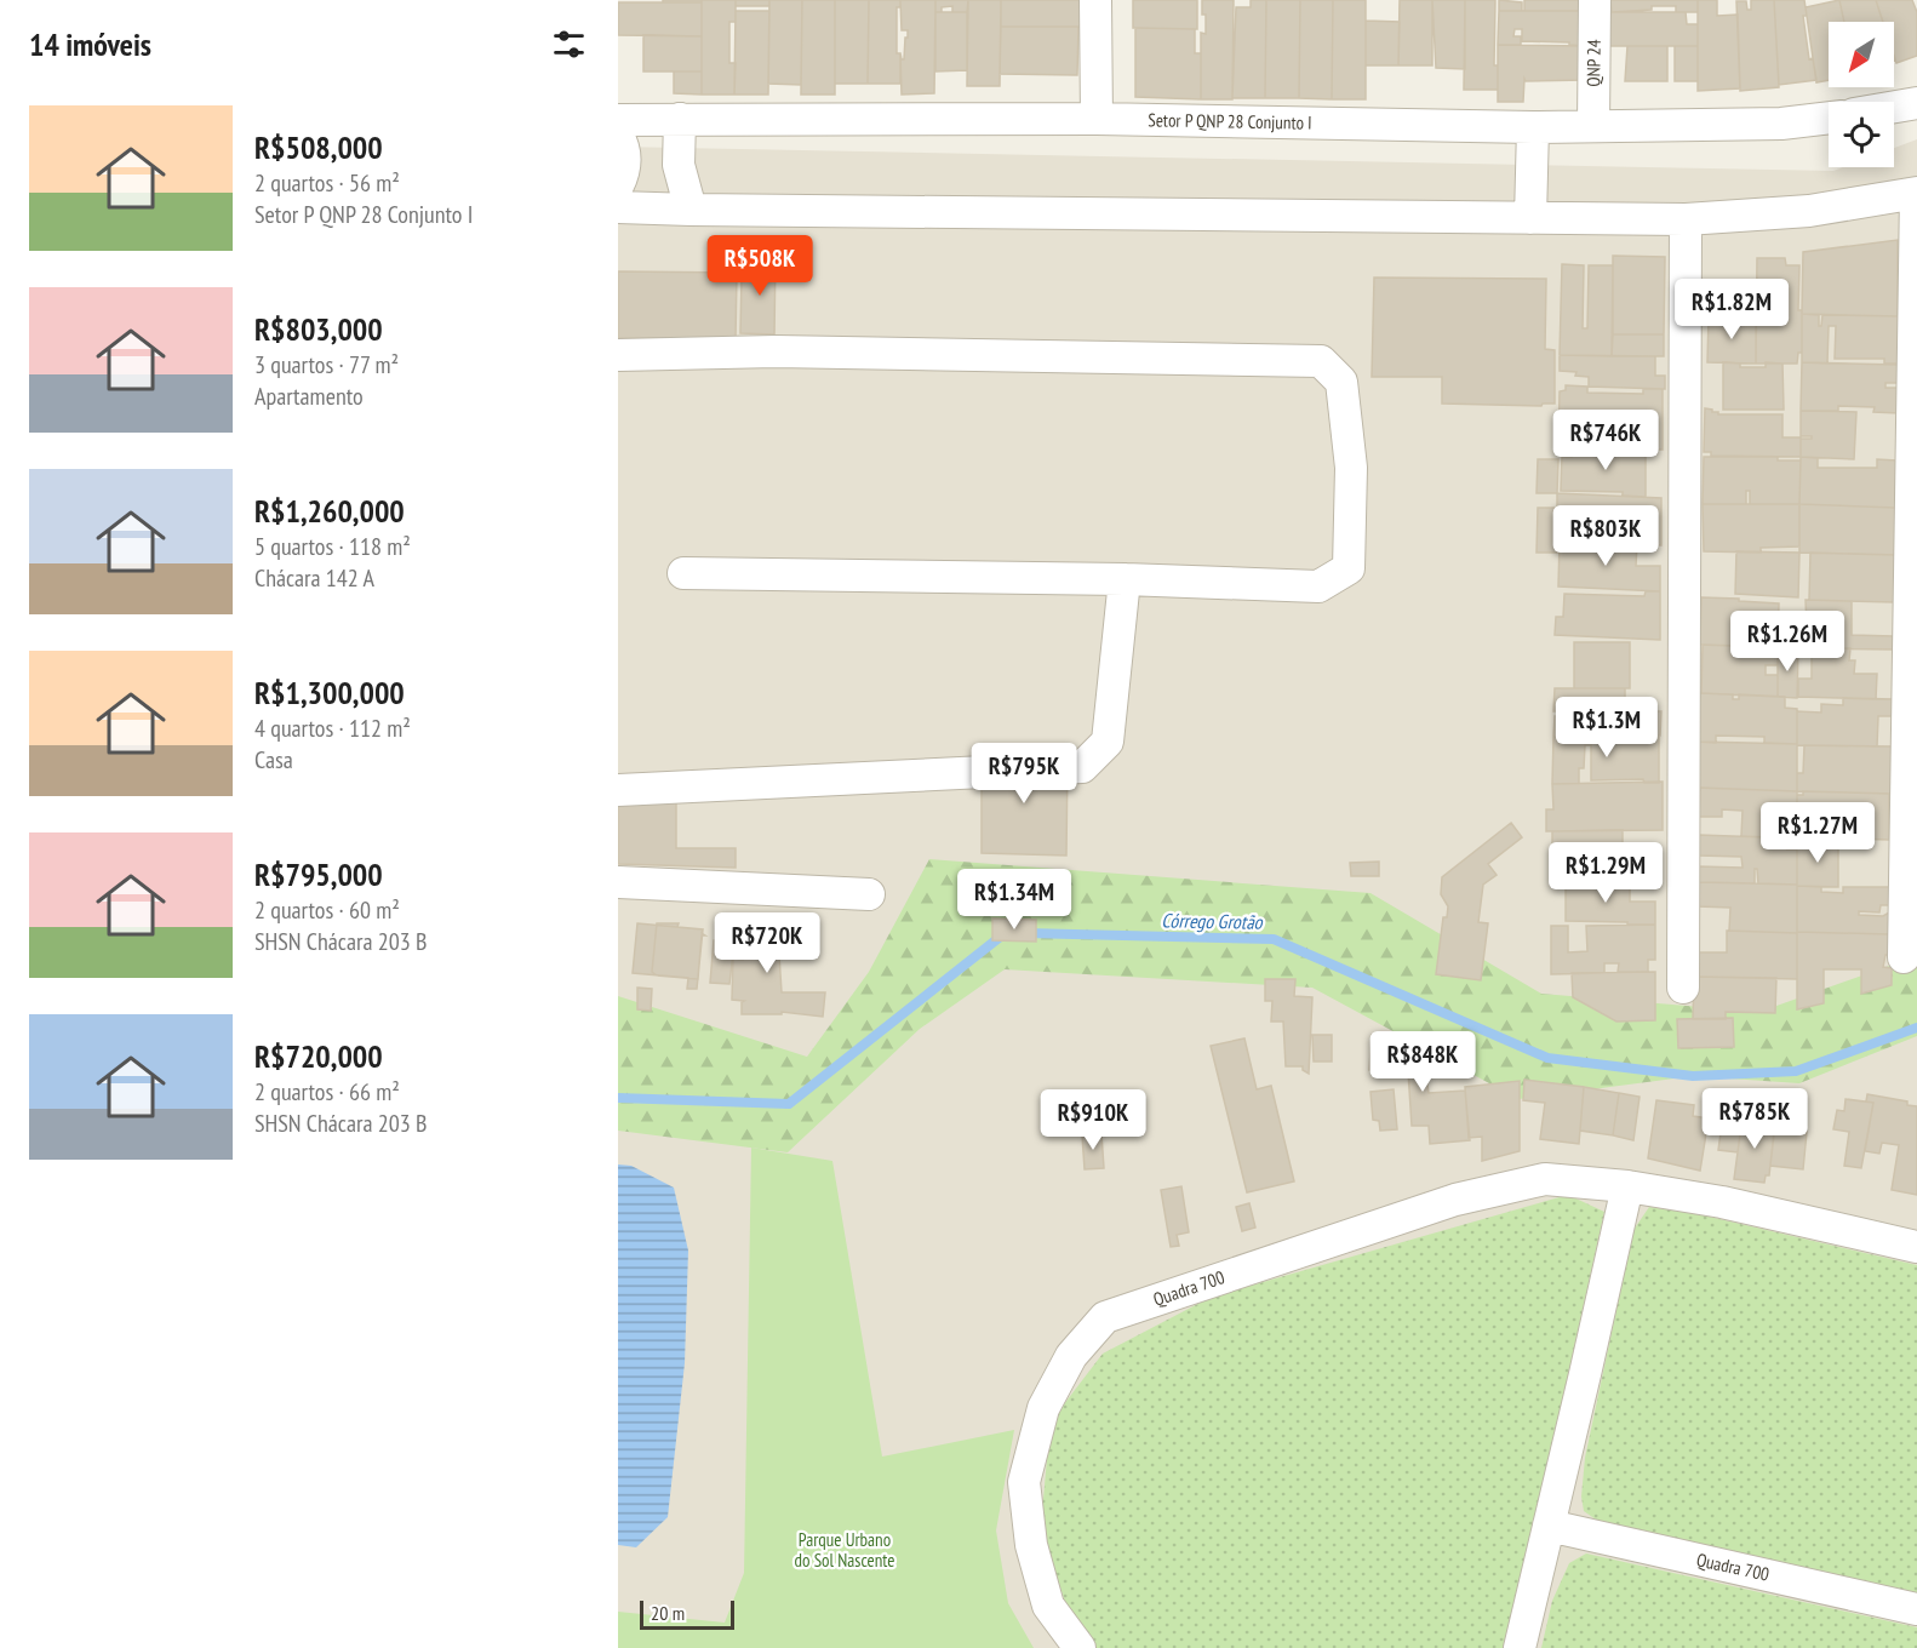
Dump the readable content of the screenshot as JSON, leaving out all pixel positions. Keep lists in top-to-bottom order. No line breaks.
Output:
{"streets":{"street":["QNP 24","Setor P QNP 28 Conjunto I","Quadra 700"]},"crossings":[["QNP 24","Setor P QNP 28 Conjunto I"]],"water":["Córrego Grotão"],"parks":["Parque Urbano do Sol Nascente"],"scale_bar":"20 m","north":"bottom left","page":{"heading":"14 imóveis","list":[{"name":"R$508,000","note":"2 quartos · 56 m² · Setor P QNP 28 Conjunto I"},{"name":"R$803,000","note":"3 quartos · 77 m² · Apartamento"},{"name":"R$1,260,000","note":"5 quartos · 118 m² · Chácara 142 A"},{"name":"R$1,300,000","note":"4 quartos · 112 m² · Casa"},{"name":"R$795,000","note":"2 quartos · 60 m² · SHSN Chácara 203 B"},{"name":"R$720,000","note":"2 quartos · 66 m² · SHSN Chácara 203 B"}],"price":["R$508K","R$1.82M","R$746K","R$803K","R$1.26M","R$1.3M","R$795K","R$1.27M","R$1.29M","R$1.34M","R$720K","R$848K","R$785K","R$910K"],"scale":"20 m"}}
